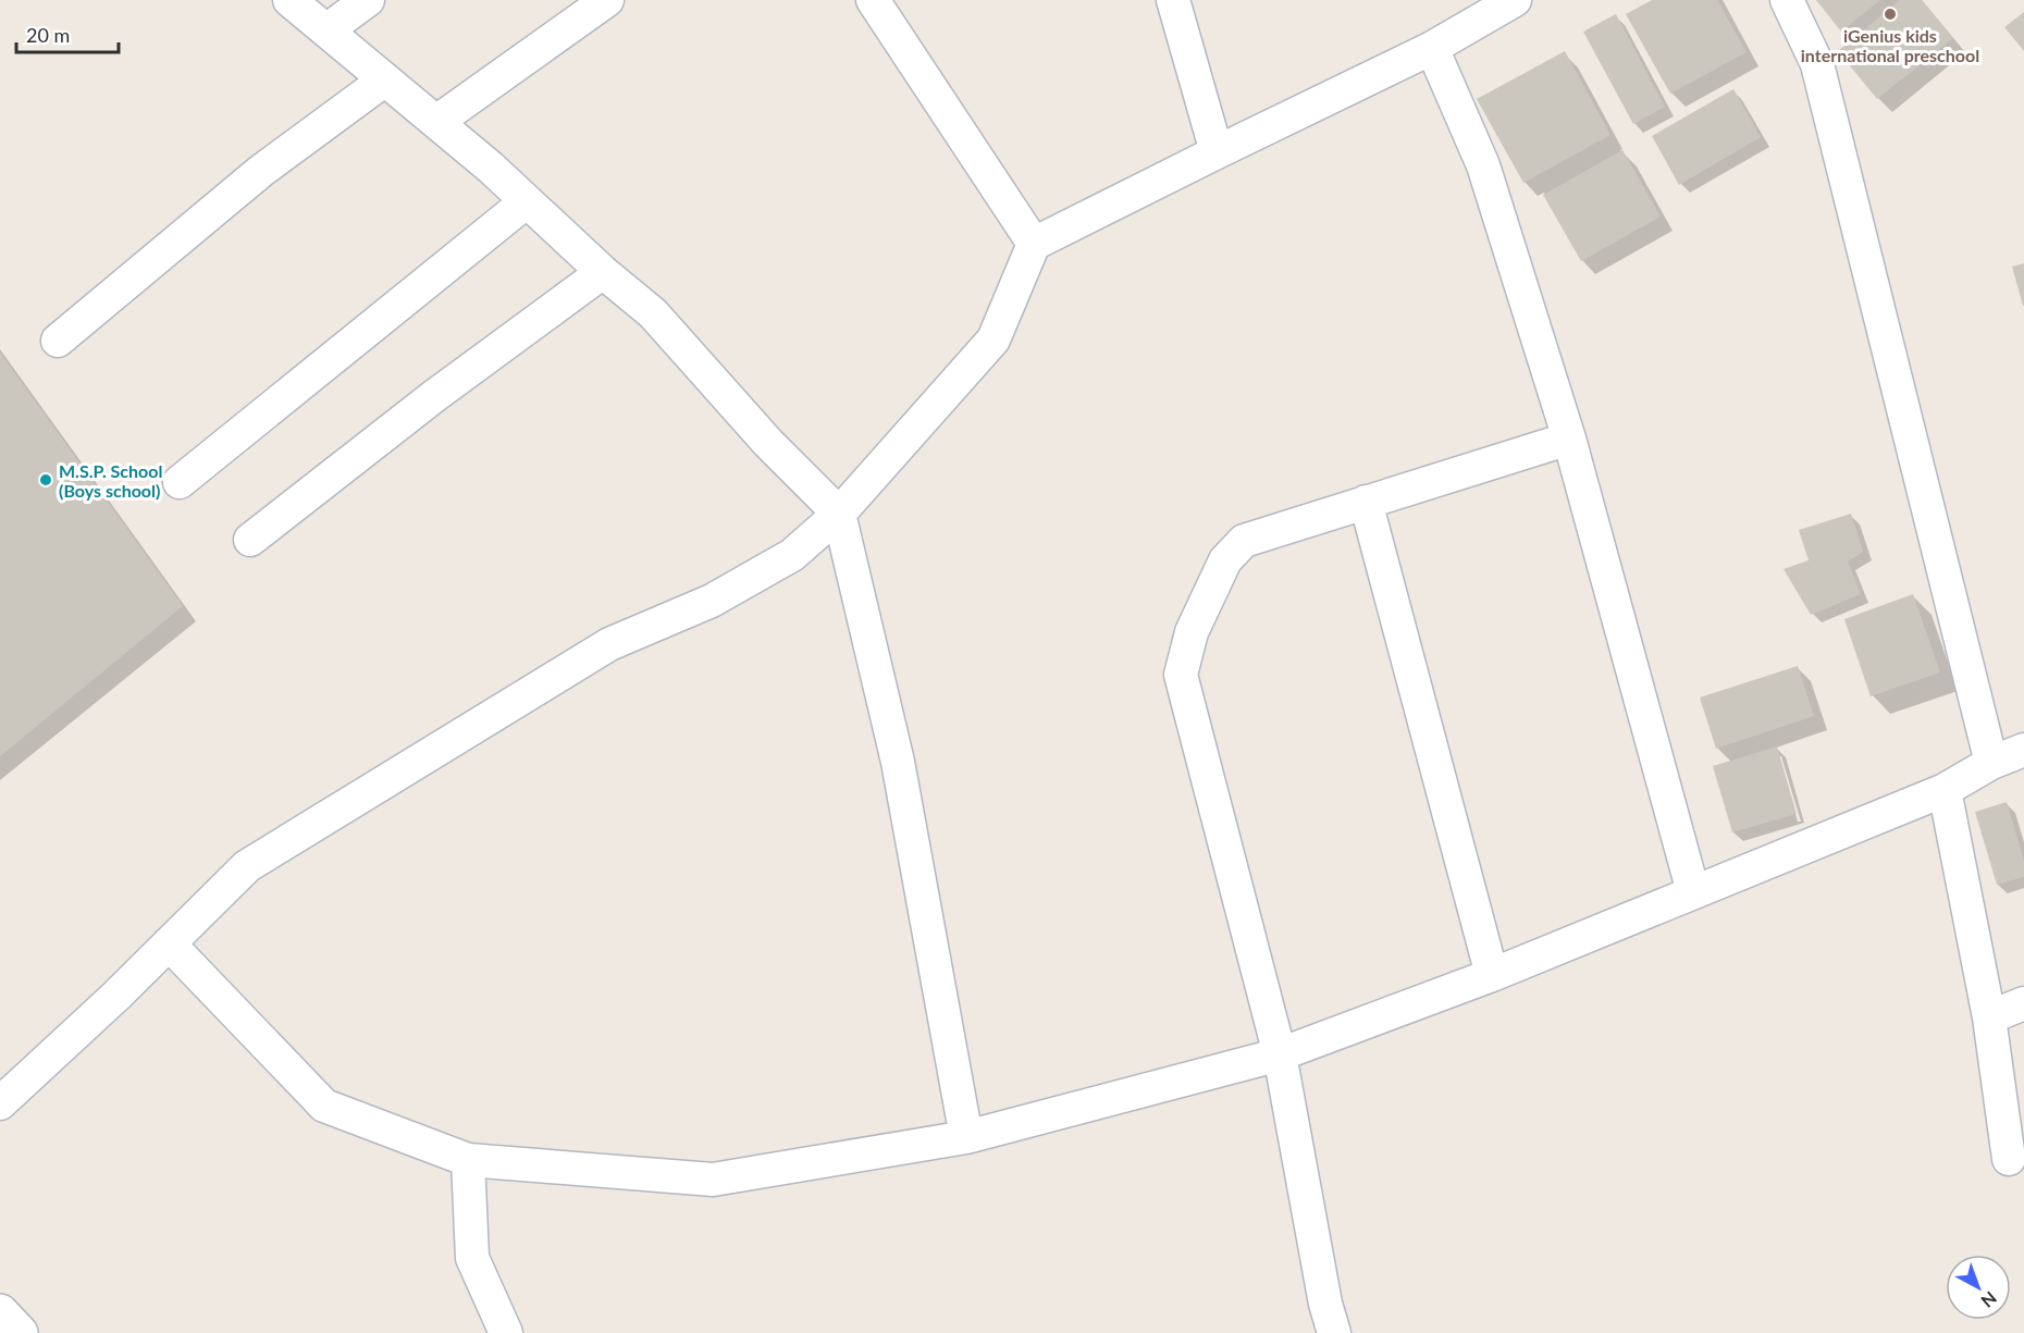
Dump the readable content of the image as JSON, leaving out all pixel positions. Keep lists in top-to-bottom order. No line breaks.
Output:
{"places":["iGenius kids international preschool","M.S.P. School (Boys school)"],"scale_bar":"20 m","north":"bottom right"}
